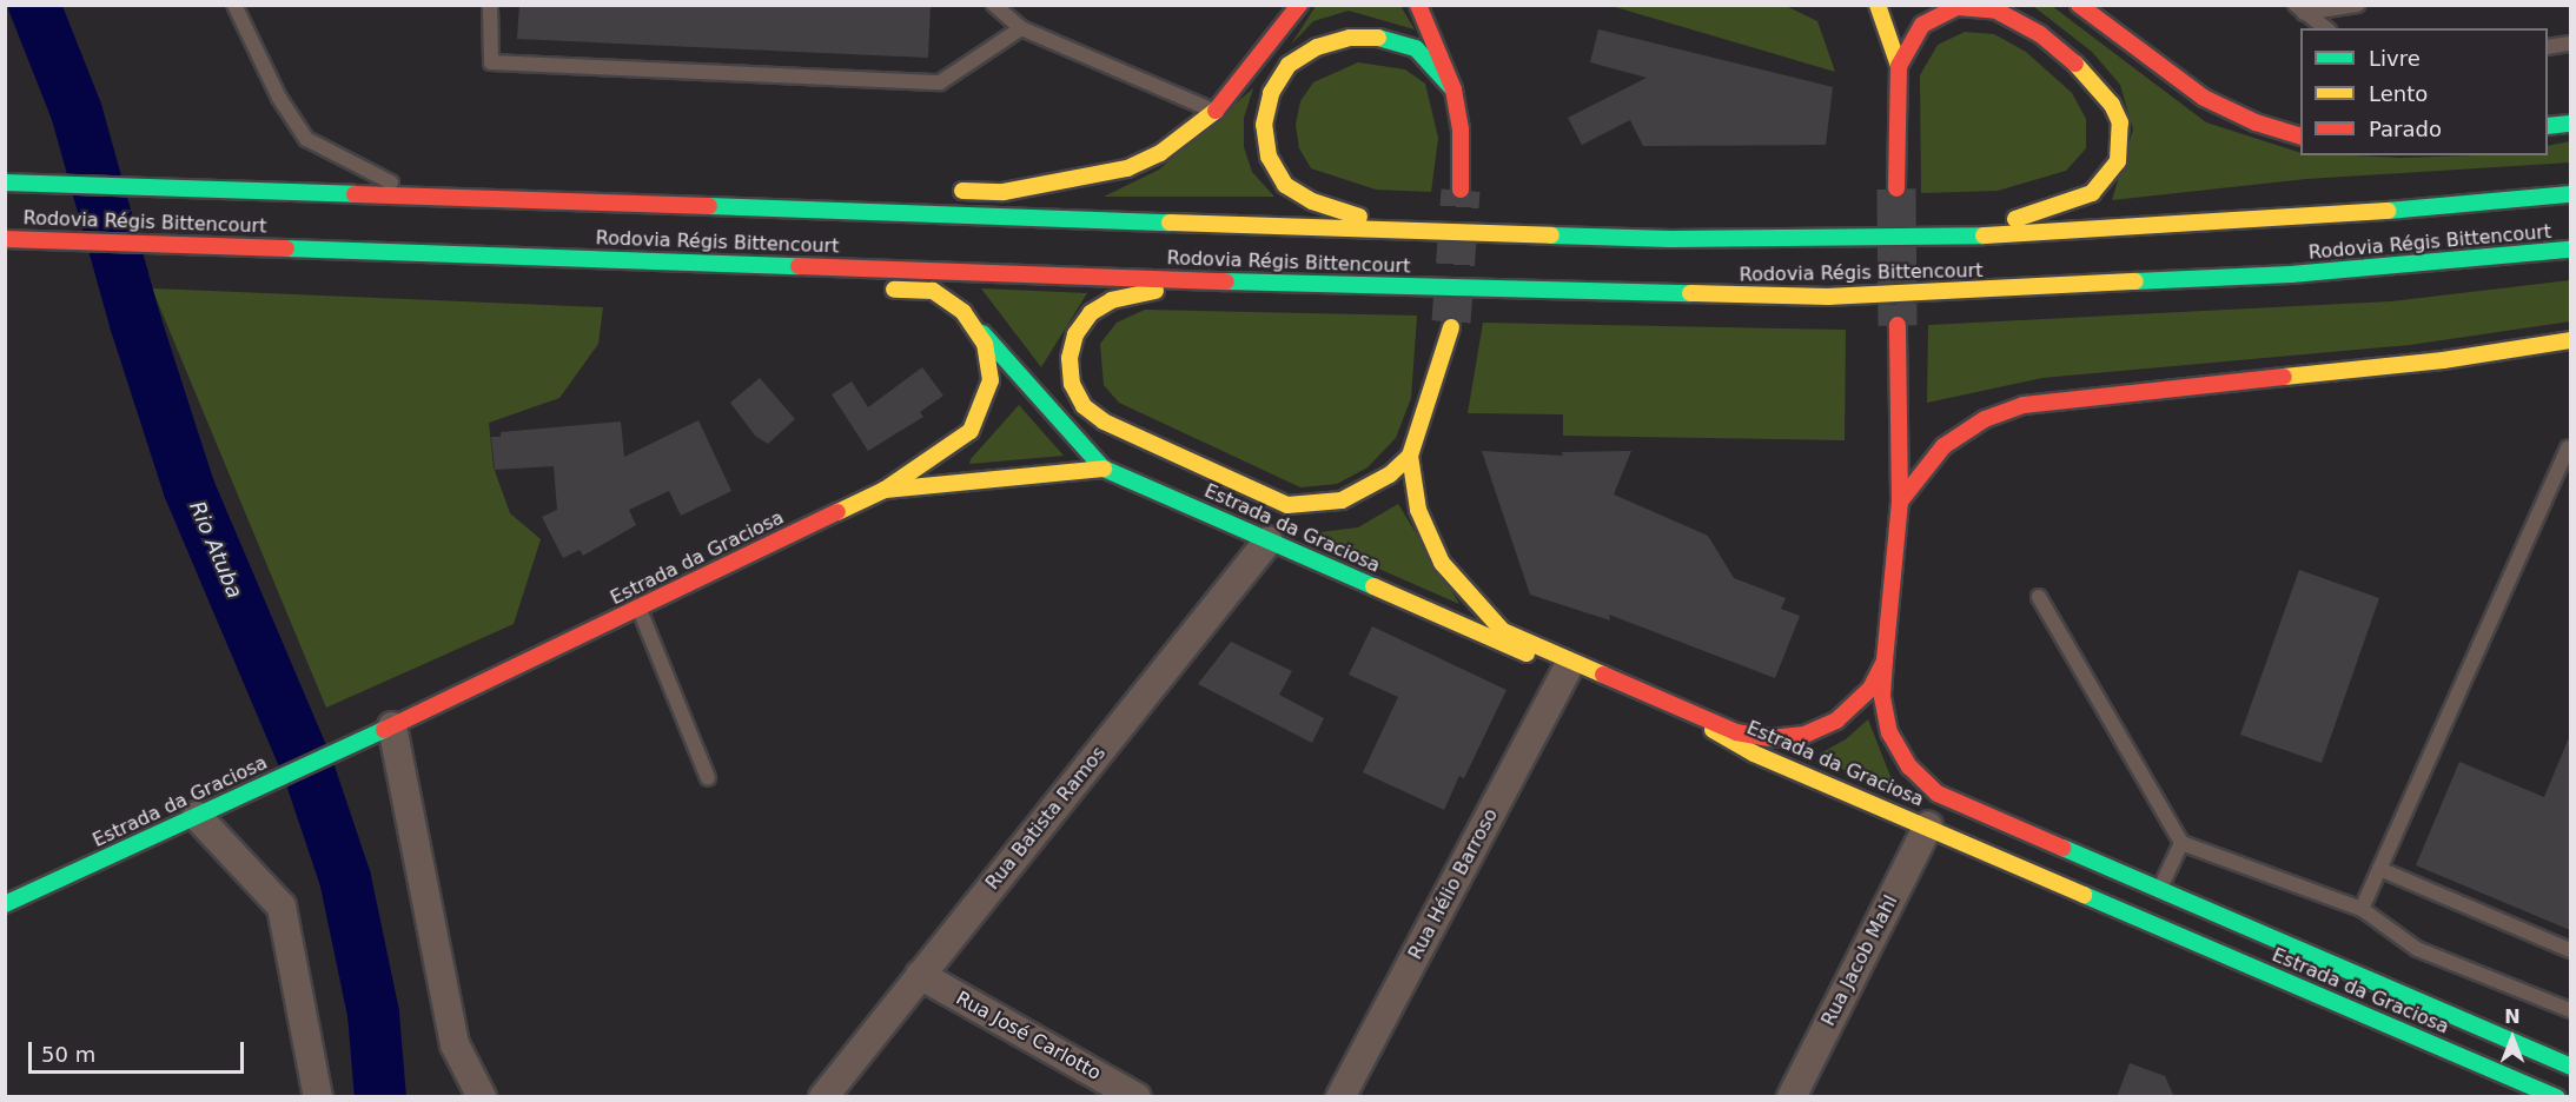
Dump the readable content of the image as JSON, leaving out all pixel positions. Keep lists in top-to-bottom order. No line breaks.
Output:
{"streets":{"main road":["Rodovia Régis Bittencourt","Estrada da Graciosa"],"street":["Rua Batista Ramos","Rua Hélio Barroso","Rua Jacob Mahl","Rua José Carlotto"]},"crossings":[["Estrada da Graciosa","Rua Batista Ramos"],["Estrada da Graciosa","Rua Hélio Barroso"],["Estrada da Graciosa","Rua Jacob Mahl"],["Rua Batista Ramos","Rua José Carlotto"]],"water":["Rio Atuba"],"legend":["Livre","Lento","Parado"],"scale_bar":"50 m","north":"top"}
